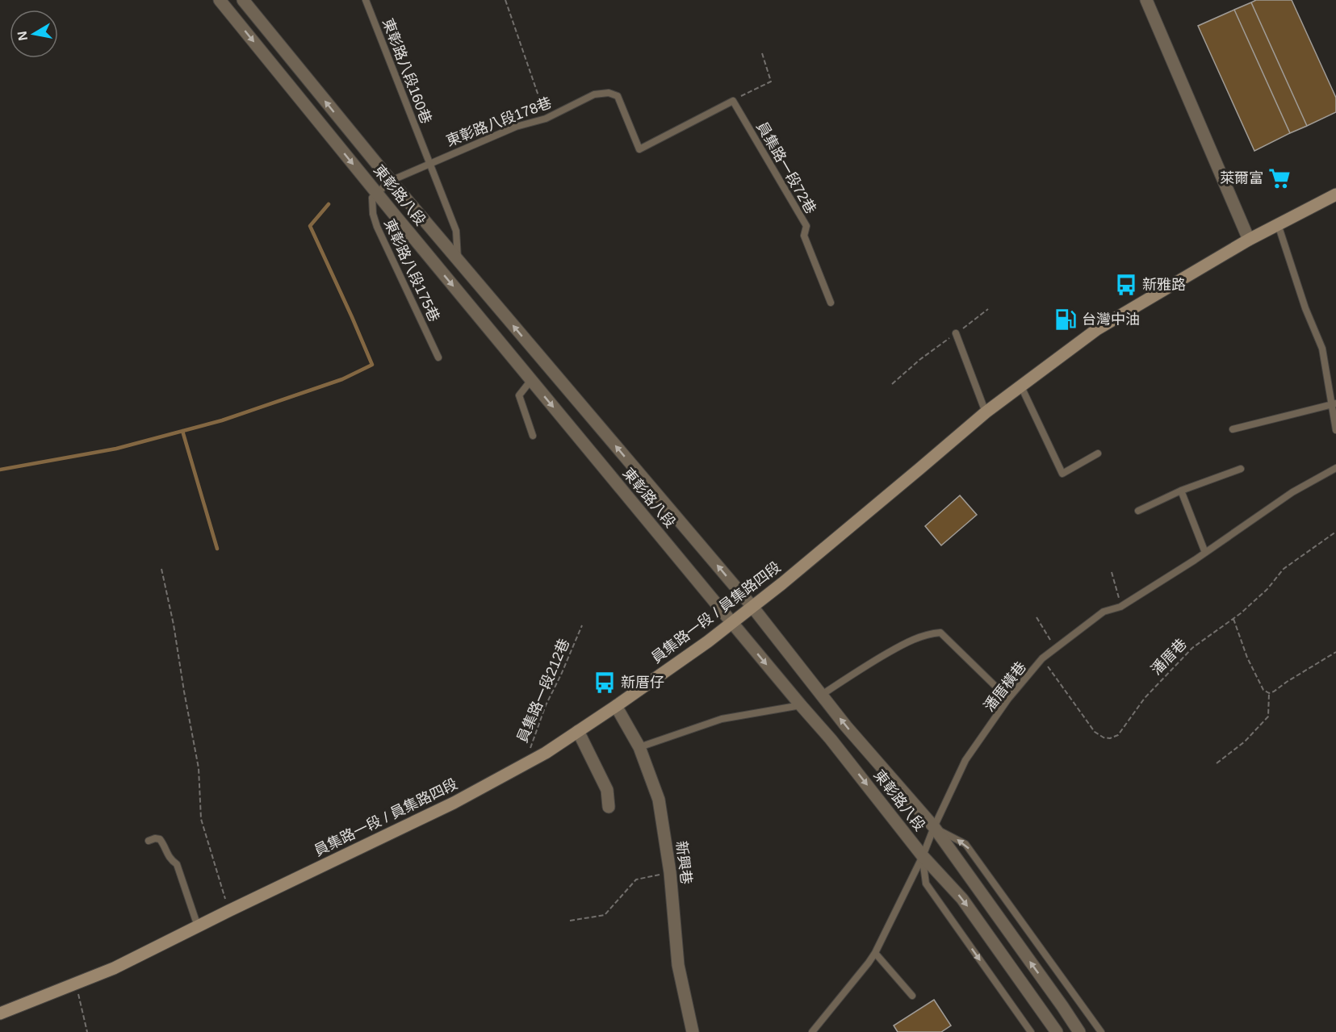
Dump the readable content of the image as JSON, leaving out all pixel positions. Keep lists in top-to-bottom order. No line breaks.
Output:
{"streets":{"main road":["員集路一段 / 員集路四段"],"street":["東彰路八段","新興巷"],"lane":["東彰路八段160巷","東彰路八段178巷","員集路一段72巷","東彰路八段175巷","潘厝橫巷"],"path":["潘厝巷","員集路一段212巷"]},"crossings":[["東彰路八段160巷","東彰路八段178巷"],["東彰路八段160巷","東彰路八段"],["東彰路八段178巷","員集路一段72巷"],["東彰路八段178巷","東彰路八段"],["東彰路八段178巷","東彰路八段175巷"],["東彰路八段","東彰路八段175巷"],["東彰路八段","員集路一段 / 員集路四段"],["東彰路八段","潘厝橫巷"],["員集路一段 / 員集路四段","員集路一段212巷"],["員集路一段 / 員集路四段","新興巷"],["潘厝巷","潘厝橫巷"]],"places":{"supermarket":["萊爾富"],"bus stop":["新雅路","新厝仔"],"fuel station":["台灣中油"]},"north":"left"}
